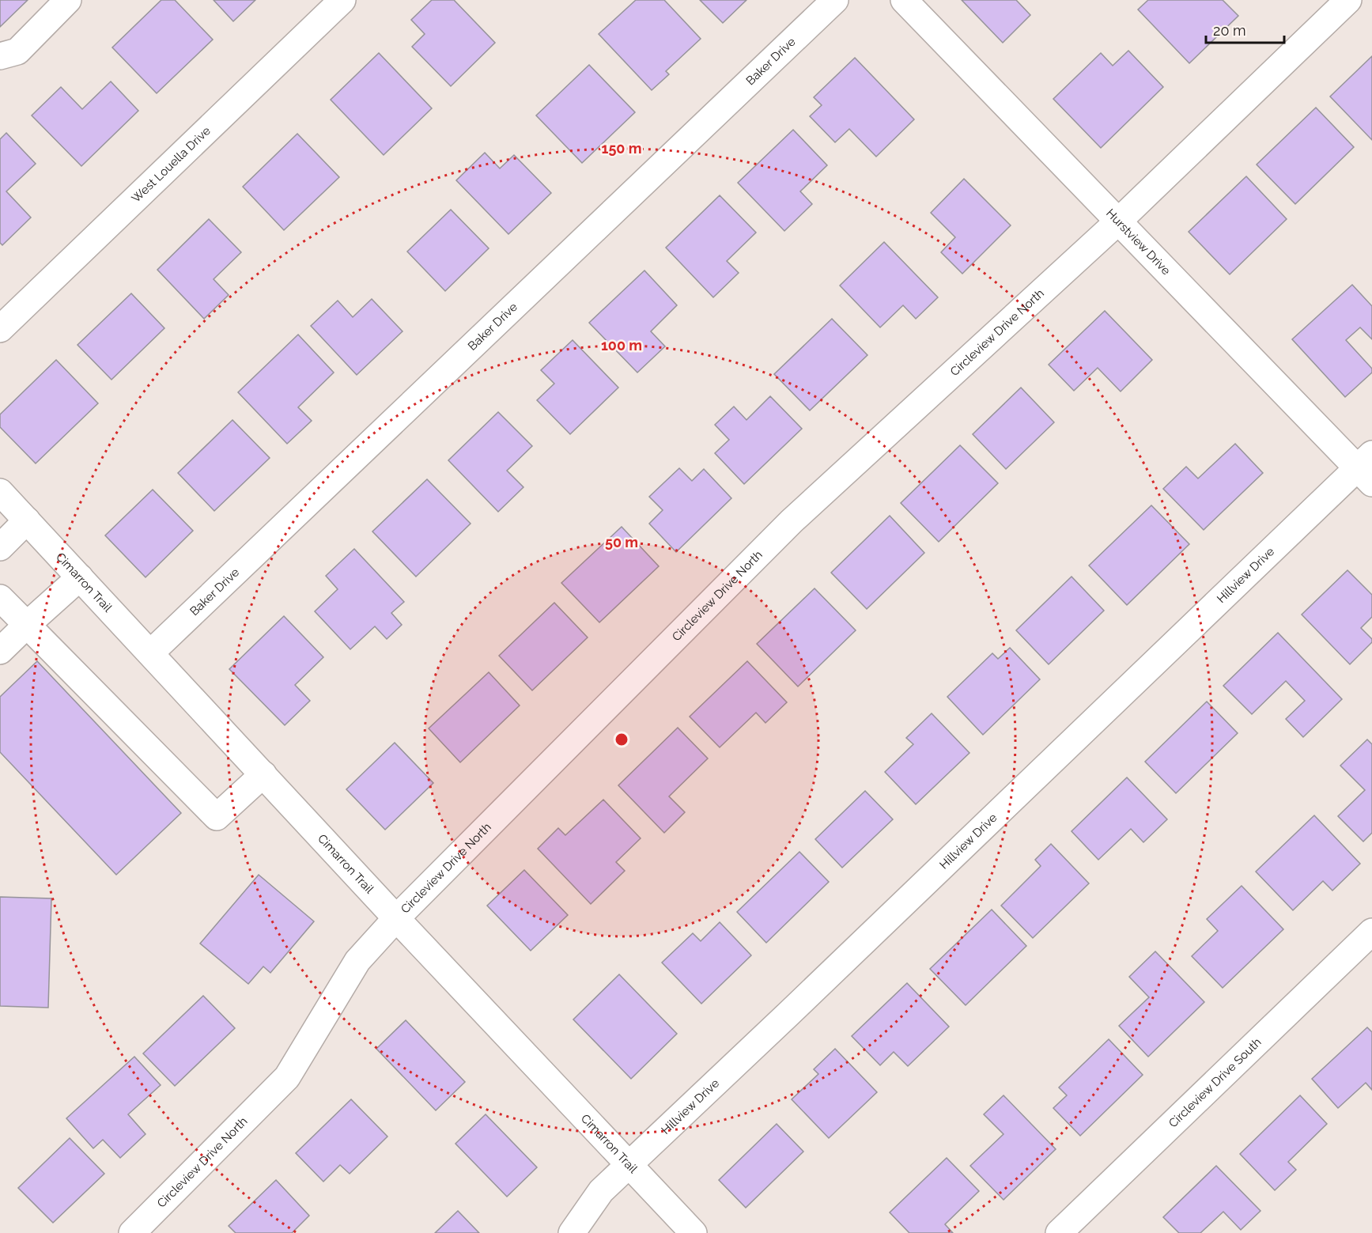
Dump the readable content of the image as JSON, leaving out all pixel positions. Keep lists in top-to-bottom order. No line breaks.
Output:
{"streets":{"street":["Baker Drive","West Louella Drive","Hurstview Drive","Circleview Drive North","Hillview Drive","Cimarron Trail","Circleview Drive South"]},"crossings":[["Baker Drive","Cimarron Trail"],["Hurstview Drive","Circleview Drive North"],["Hurstview Drive","Hillview Drive"],["Circleview Drive North","Cimarron Trail"],["Hillview Drive","Cimarron Trail"]],"scale_bar":"20 m","rings":["150 m","100 m","50 m"]}
